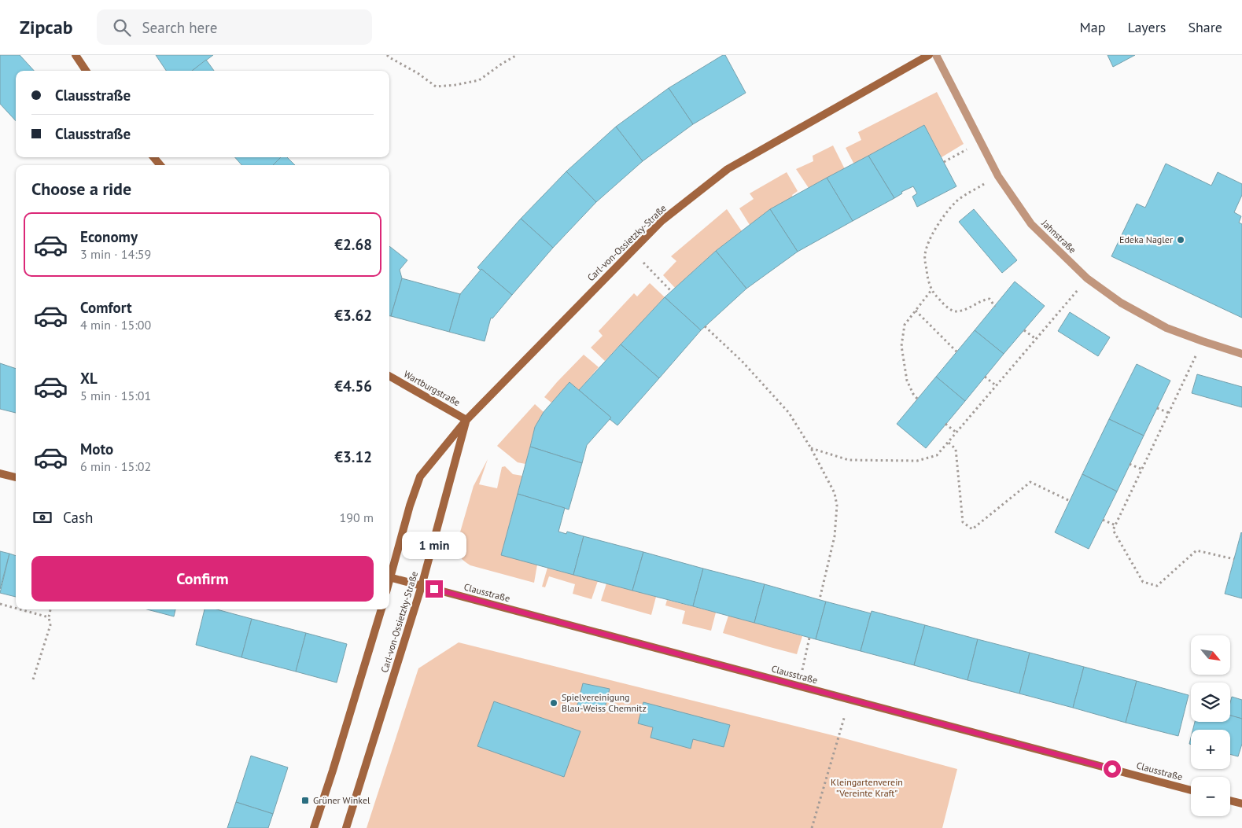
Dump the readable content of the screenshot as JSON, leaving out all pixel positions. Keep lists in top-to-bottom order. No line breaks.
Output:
{"streets":{"main road":["Carl-von-Ossietzky-Straße","Wartburgstraße","Clausstraße"],"street":["Jahnstraße"]},"crossings":[["Carl-von-Ossietzky-Straße","Wartburgstraße"],["Carl-von-Ossietzky-Straße","Clausstraße"]],"parks":["Kleingartenverein \"Vereinte Kraft\""],"places":{"other":["Edeka Nagler","Spielvereinigung Blau-Weiss Chemnitz"],"transit":["Grüner Winkel"]},"north":"bottom right","page":{"header":"Zipcab","search":"Search here","nav":["Map","Layers","Share"],"banner":["Clausstraße","Clausstraße"],"heading":"Choose a ride","list":[{"name":"Economy","note":"3 min · 14:59","value":"€2.68"},{"name":"Comfort","note":"4 min · 15:00","value":"€3.62"},{"name":"XL","note":"5 min · 15:01","value":"€4.56"},{"name":"Moto","note":"6 min · 15:02","value":"€3.12"}],"pay":["Cash","190 m"],"bubble":"1 min","buttons":"Confirm","map_buttons":["+","−"]}}
